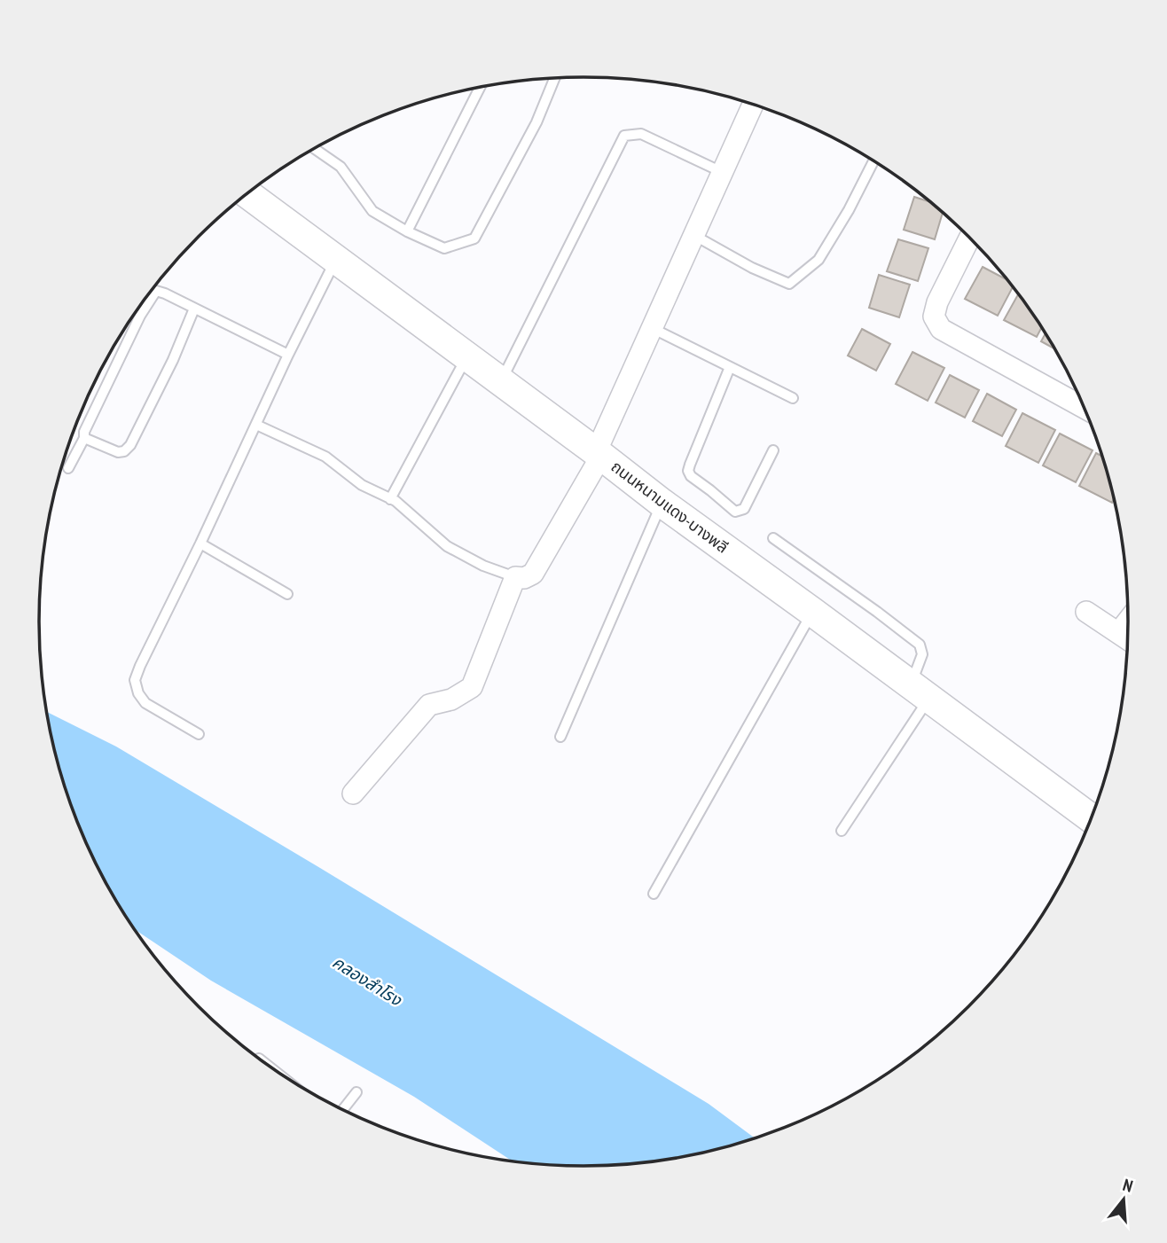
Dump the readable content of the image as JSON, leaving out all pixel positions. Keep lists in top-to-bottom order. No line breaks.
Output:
{"streets":{"main road":["ถนนหนามแดง-บางพลี"]},"water":["คลองสำโรง"],"north":"top"}
